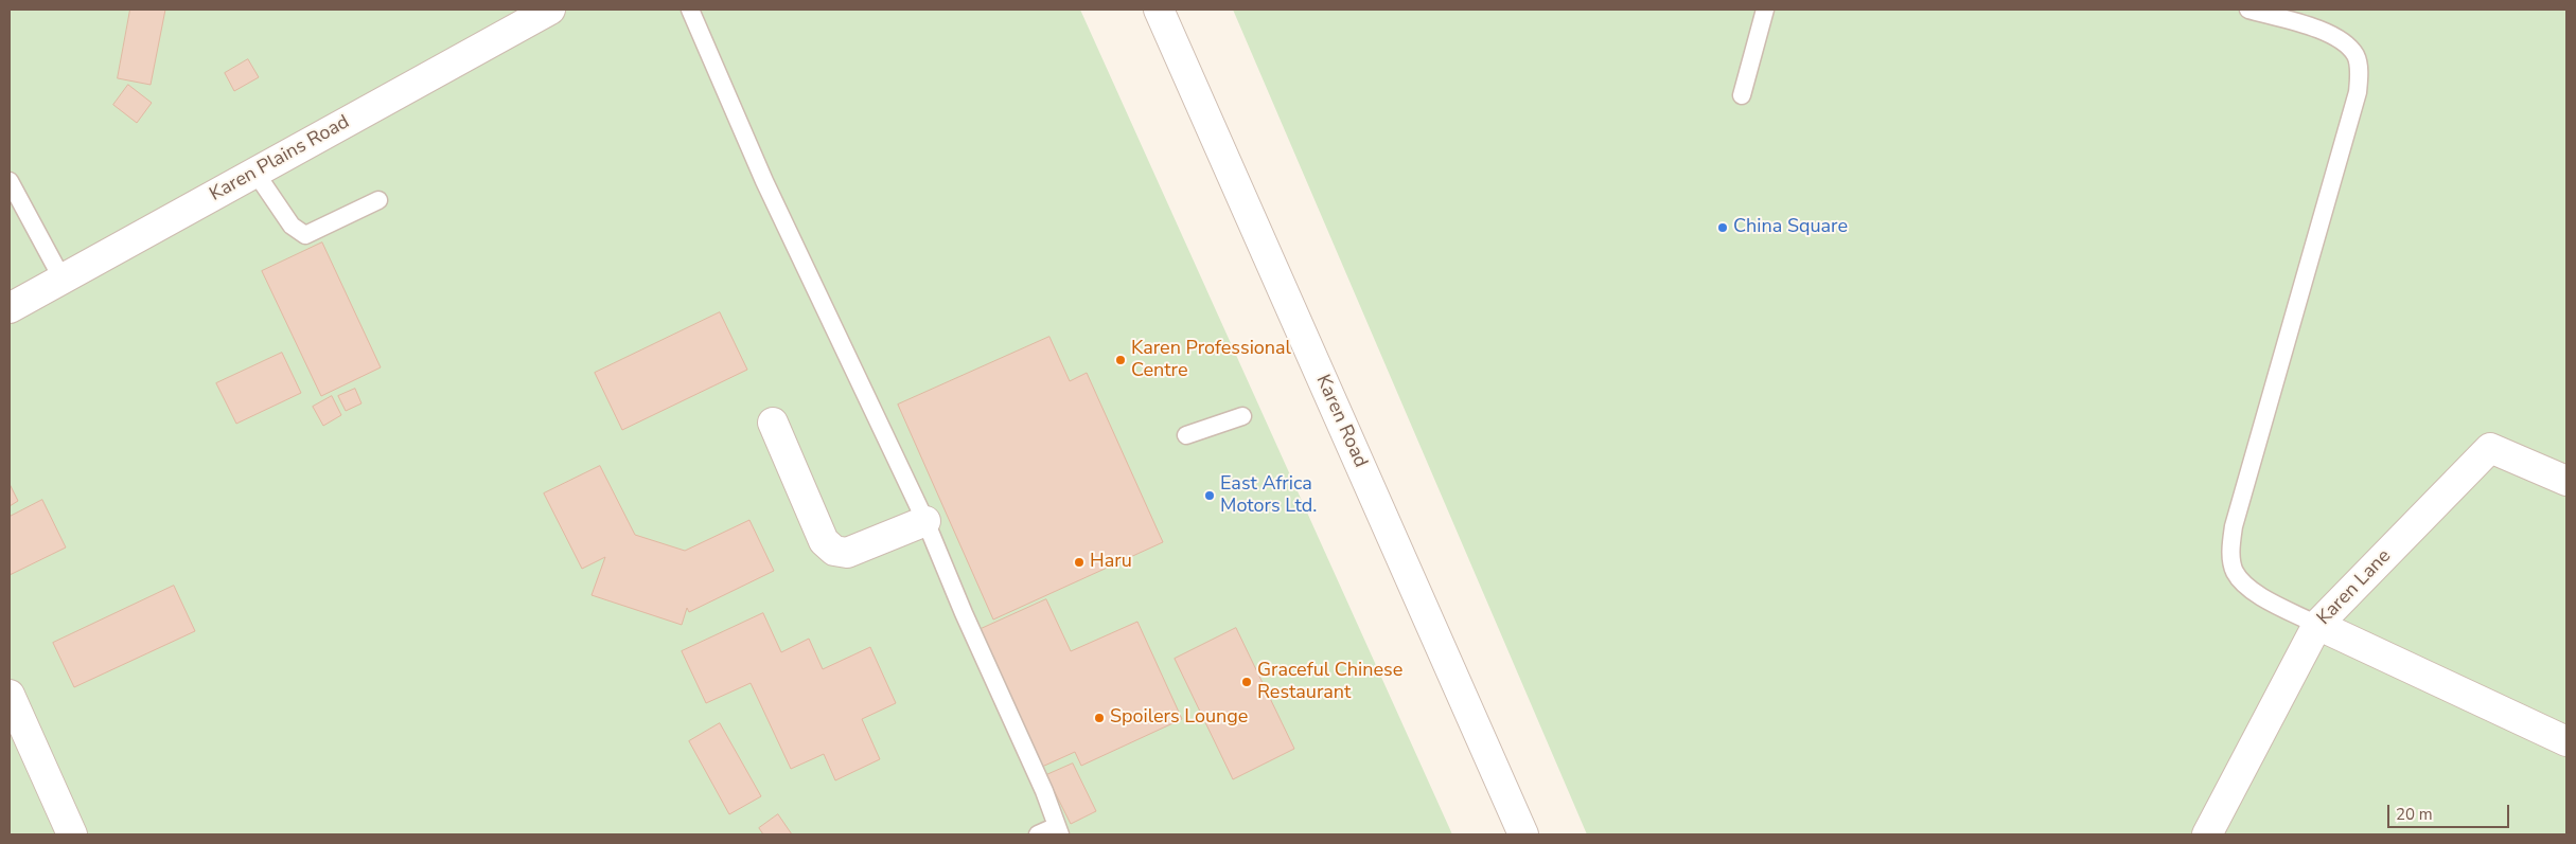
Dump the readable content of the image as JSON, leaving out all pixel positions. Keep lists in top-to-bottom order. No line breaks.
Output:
{"streets":{"street":["Karen Plains Road","Karen Road","Karen Lane"]},"places":["China Square","Karen Professional Centre","East Africa Motors Ltd.","Haru","Graceful Chinese Restaurant","Spoilers Lounge"],"scale_bar":"20 m"}
